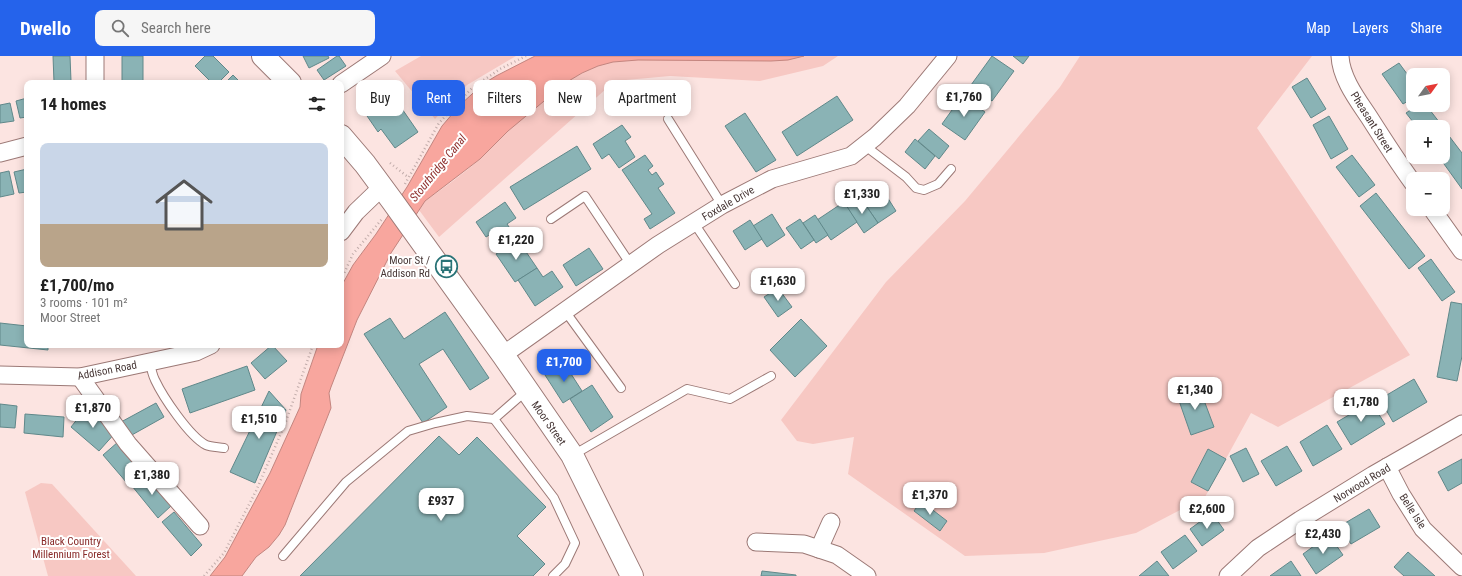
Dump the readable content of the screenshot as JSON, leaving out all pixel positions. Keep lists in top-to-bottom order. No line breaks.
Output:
{"streets":{"street":["Pheasant Street","Foxdale Drive","Addison Road","Moor Street","Norwood Road","Belle Isle"]},"crossings":[["Foxdale Drive","Moor Street"],["Norwood Road","Belle Isle"]],"water":["Stourbridge Canal"],"parks":["Black Country Millennium Forest"],"places":{"bus stop":["Moor St / Addison Rd"]},"north":"top right","page":{"header":"Dwello","search":"Search here","nav":["Map","Layers","Share"],"map_buttons":["+","−"],"chip":["Buy","Rent","Filters","New","Apartment"],"heading":"14 homes","price":["£1,760","£1,330","£1,220","£1,630","£1,700","£1,340","£1,780","£1,870","£1,510","£1,380","£1,370","£937","£2,600","£2,430"],"list":[{"name":"£1,700/mo","note":"3 rooms · 101 m² · Moor Street"}]}}
